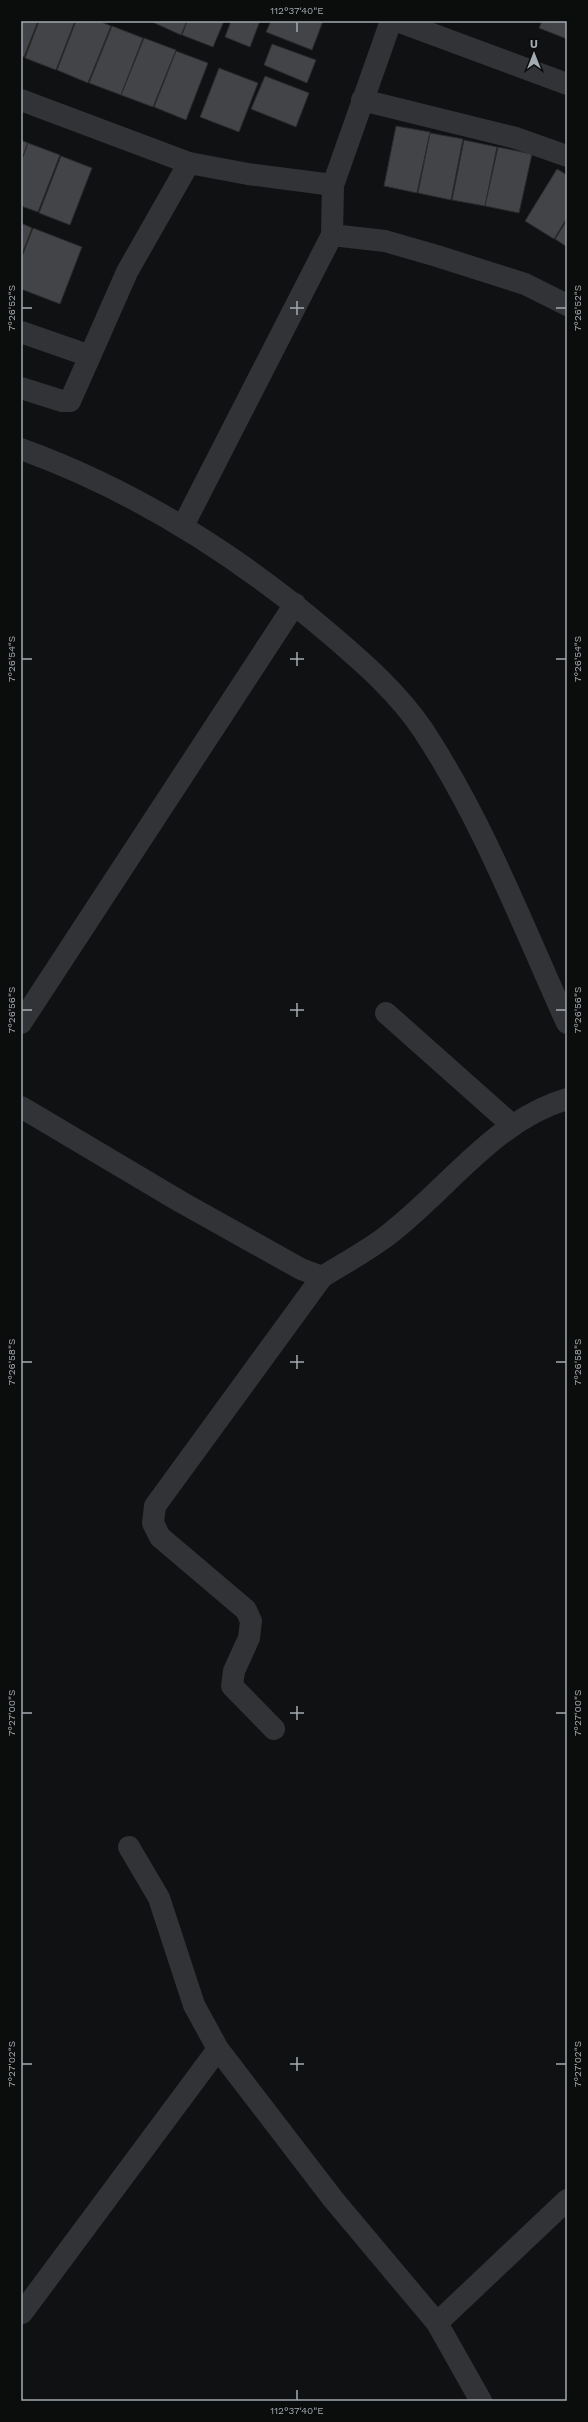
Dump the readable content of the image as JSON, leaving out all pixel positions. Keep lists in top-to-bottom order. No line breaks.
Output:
{"north":"top","coordinates":["112°37'40\"E","7°26'52\"S","7°26'54\"S","7°26'56\"S","7°26'58\"S","7°27'00\"S","7°27'02\"S"]}
